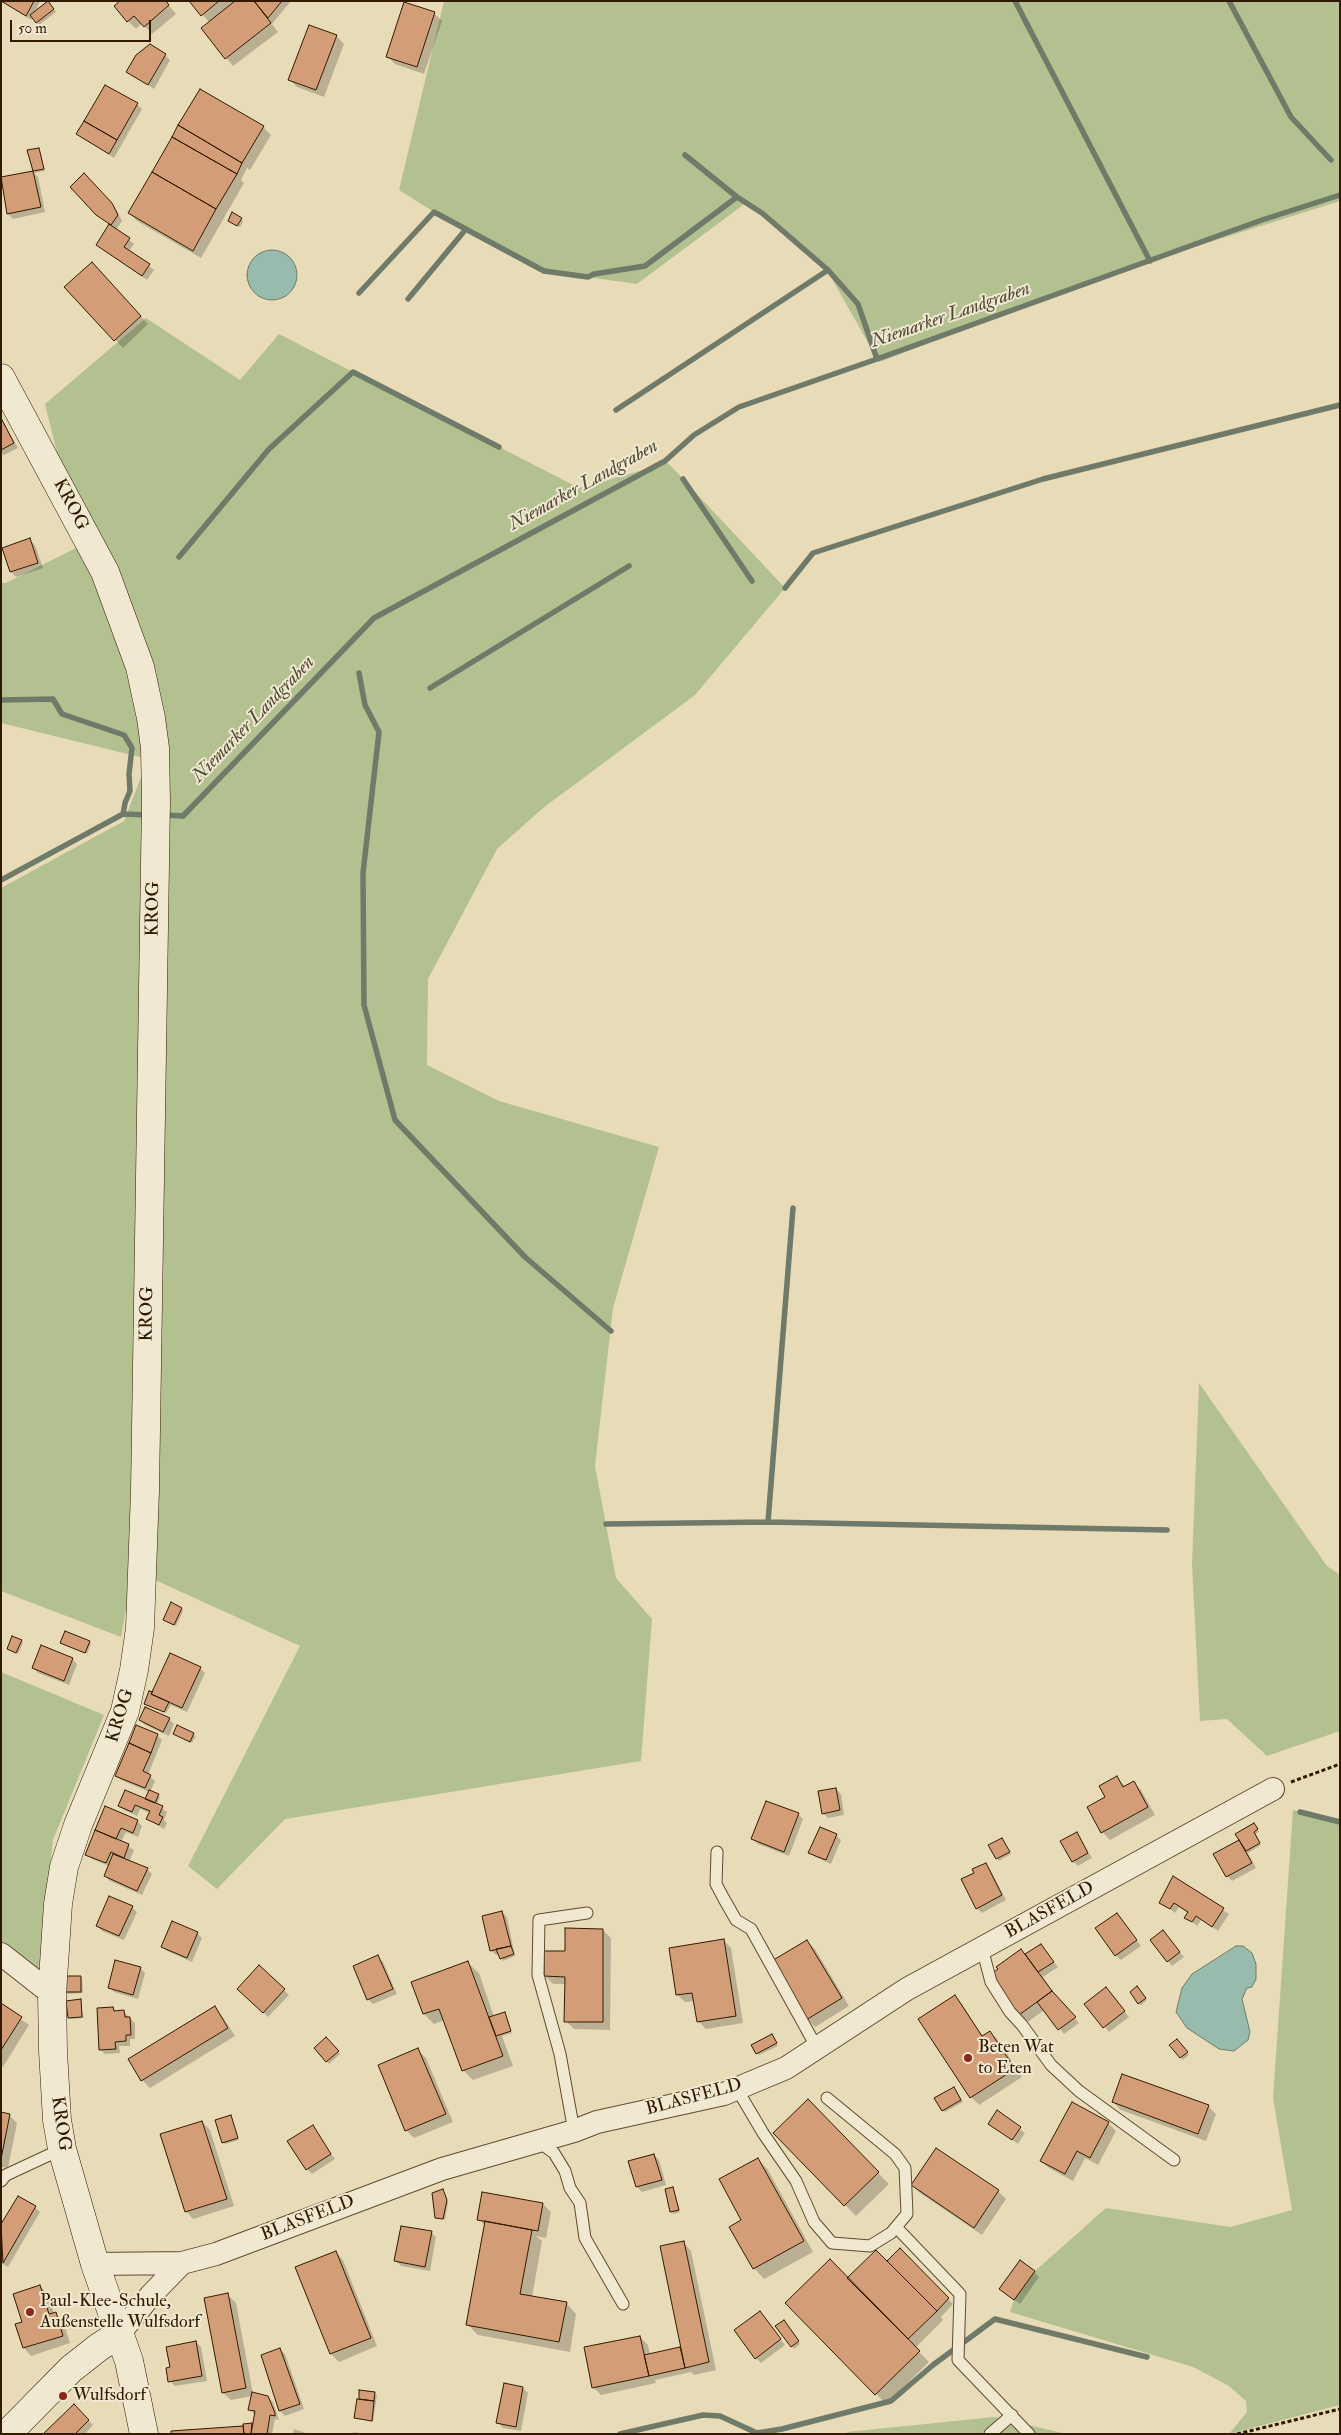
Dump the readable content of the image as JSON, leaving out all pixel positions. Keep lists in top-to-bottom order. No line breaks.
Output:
{"streets":{"street":["KROG","BLASFELD"]},"crossings":[["KROG","BLASFELD"]],"water":["Niemarker Landgraben"],"places":["Beten Wat to Eten","Paul-Klee-Schule, Außenstelle Wulfsdorf","Wulfsdorf"],"scale_bar":"50 m"}
